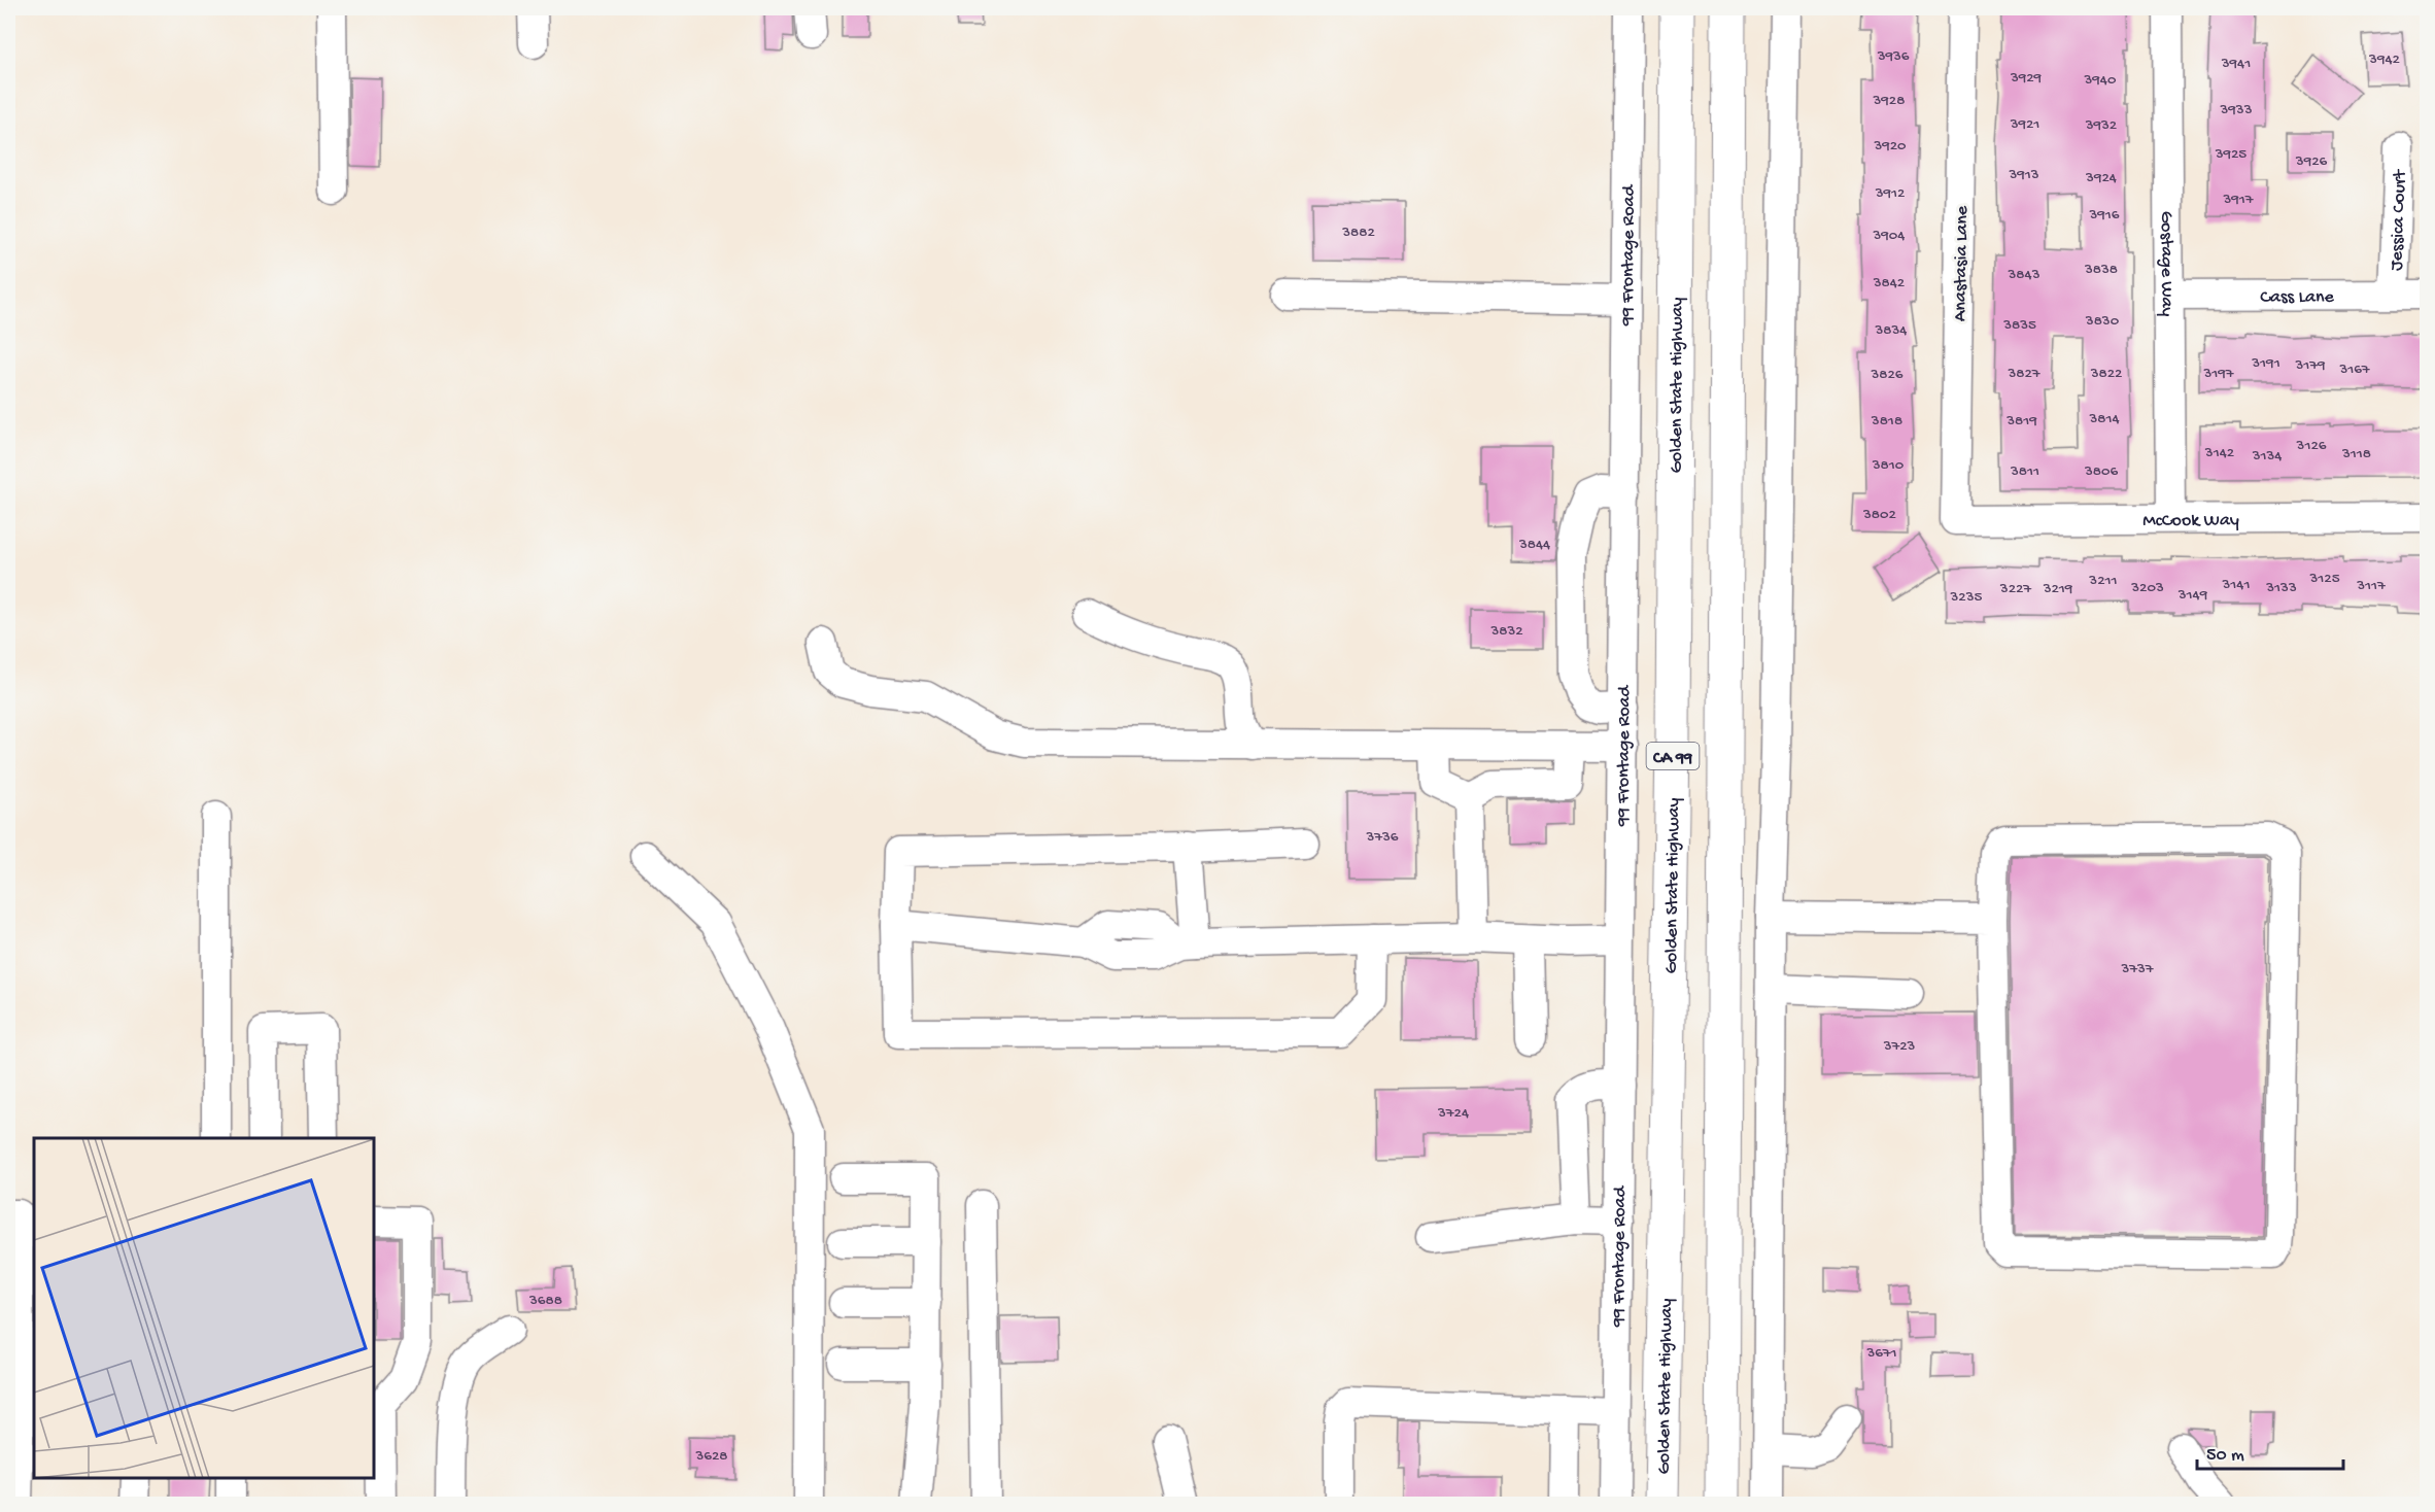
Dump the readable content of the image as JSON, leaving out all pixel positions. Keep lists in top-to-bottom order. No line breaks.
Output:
{"streets":{"highway":["Golden State Highway","CA 99"],"street":["Jessica Court","99 Frontage Road","Gostage Way","Anastasia Lane","Cass Lane","McCook Way"]},"crossings":[["Jessica Court","Cass Lane"],["Gostage Way","Cass Lane"],["Gostage Way","McCook Way"],["Anastasia Lane","McCook Way"]],"house_numbers":["3936","3942","3941","3929","3940","3928","3933","3921","3932","3920","3925","3926","3913","3924","3912","3917","3916","3882","3904","3838","3843","3842","3830","3835","3834","3191","3179","3167","3827","3822","3197","3826","3814","3818","3819","3126","3142","3118","3134","3810","3811","3806","3802","3844","3125","3211","3141","3117","3203","3133","3227","3219","3149","3235","3832","3736","3737","3723","3724","3688","3671","3628"],"scale_bar":"50 m"}
